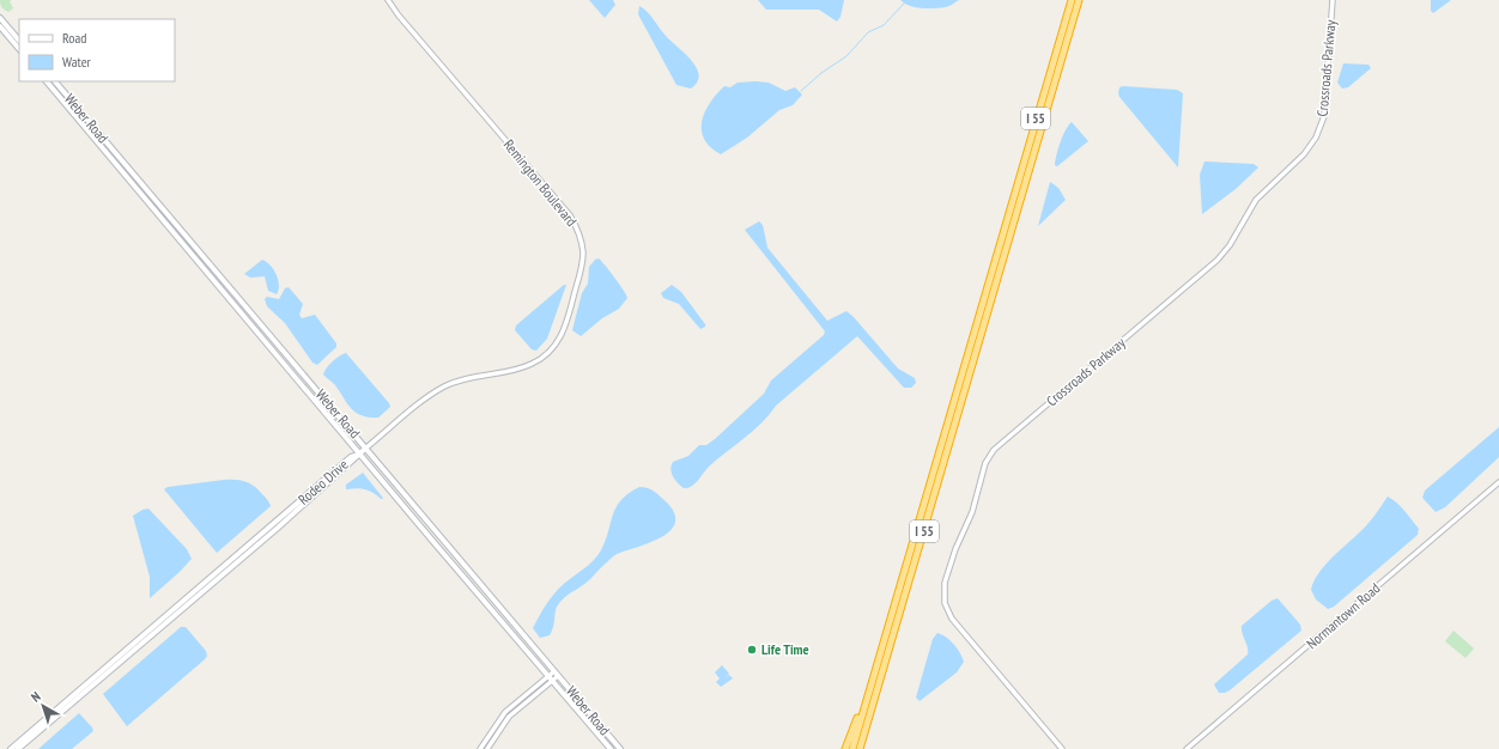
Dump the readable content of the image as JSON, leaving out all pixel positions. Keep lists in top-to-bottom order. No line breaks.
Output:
{"streets":{"highway":["I 55"],"main road":["Weber Road","Remington Boulevard","Rodeo Drive"],"street":["Crossroads Parkway","Normantown Road"]},"crossings":[["Weber Road","Remington Boulevard"],["Weber Road","Rodeo Drive"],["Remington Boulevard","Rodeo Drive"]],"places":["Life Time"],"legend":["Road","Water"],"north":"top left"}
